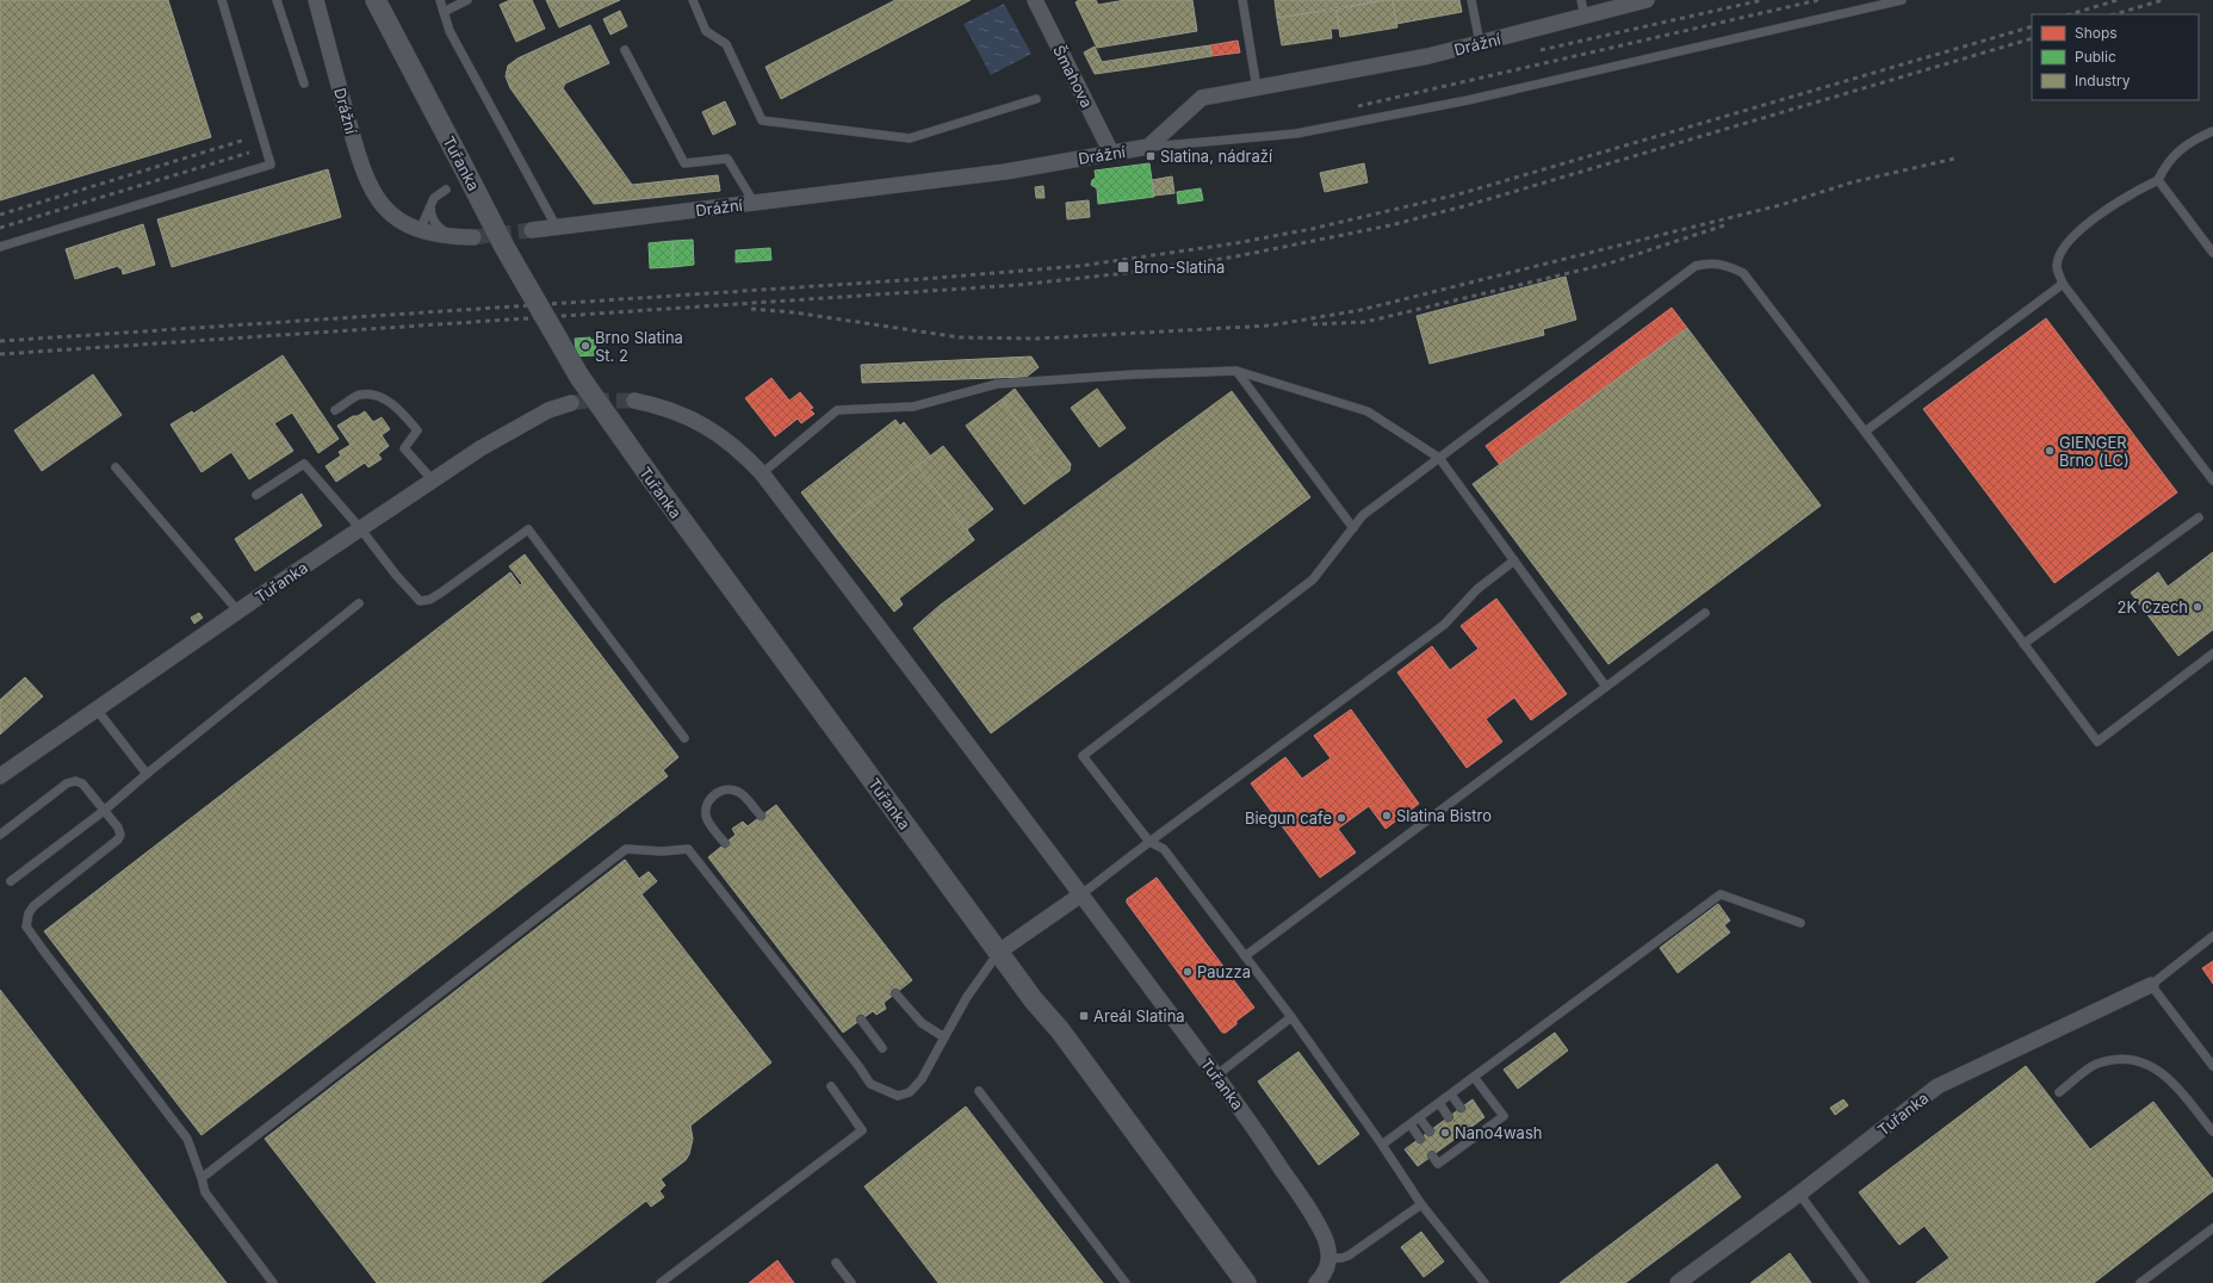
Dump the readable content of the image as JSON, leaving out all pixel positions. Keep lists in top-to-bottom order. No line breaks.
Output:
{"streets":{"street":["Drážní","Šmahova","Tuřanka"]},"crossings":[["Drážní","Šmahova"]],"places":{"transit":["Slatina, nádraží","Brno-Slatina","Areál Slatina"],"other":["Brno Slatina St. 2","GIENGER Brno (LC)","2K Czech","Slatina Bistro","Biegun cafe","Pauzza","Nano4wash"]},"legend":["Shops","Public","Industry"]}
